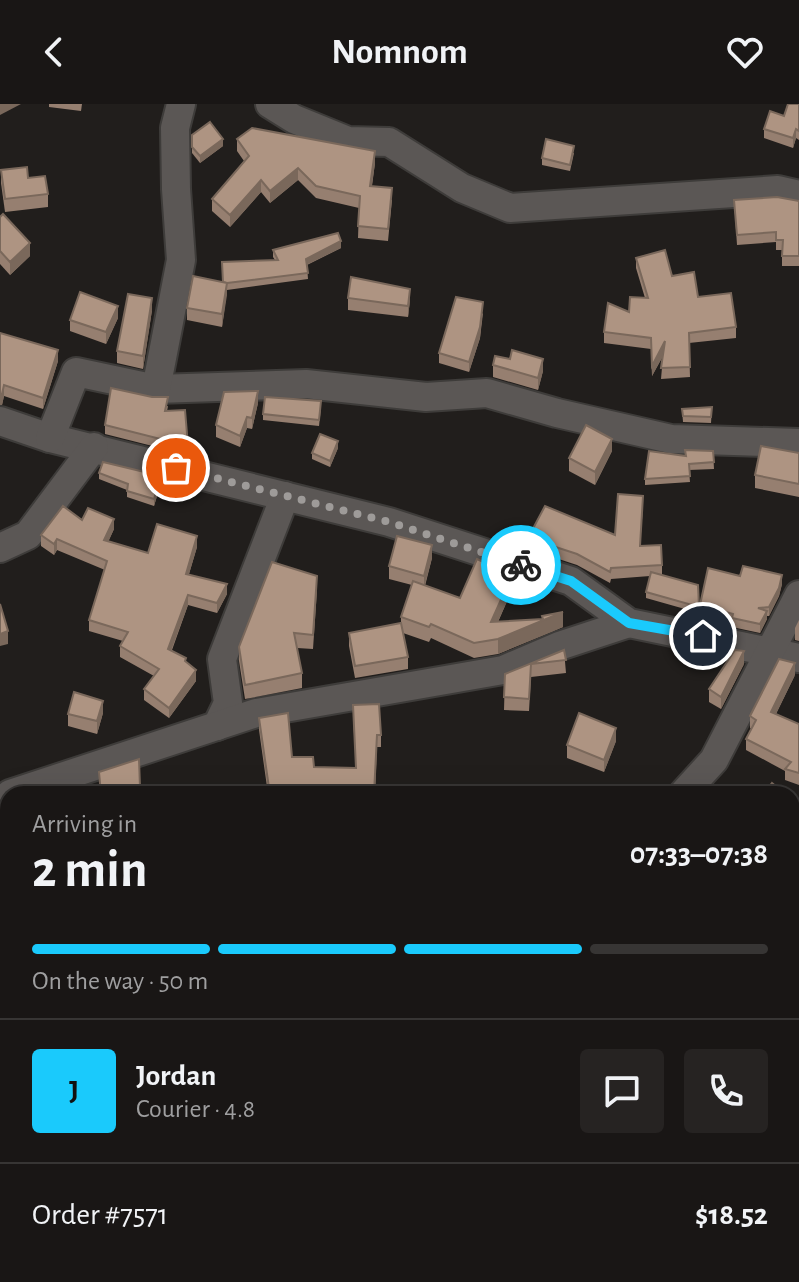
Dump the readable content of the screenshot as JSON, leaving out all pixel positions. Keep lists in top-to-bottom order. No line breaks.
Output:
{"page":{"header":"Nomnom","heading":["2 min","Arriving in","07:33–07:38"],"panel":["Jordan","Courier · 4.8","Order #7571","$18.52"],"bar":"On the way · 50 m","round":"J"}}
